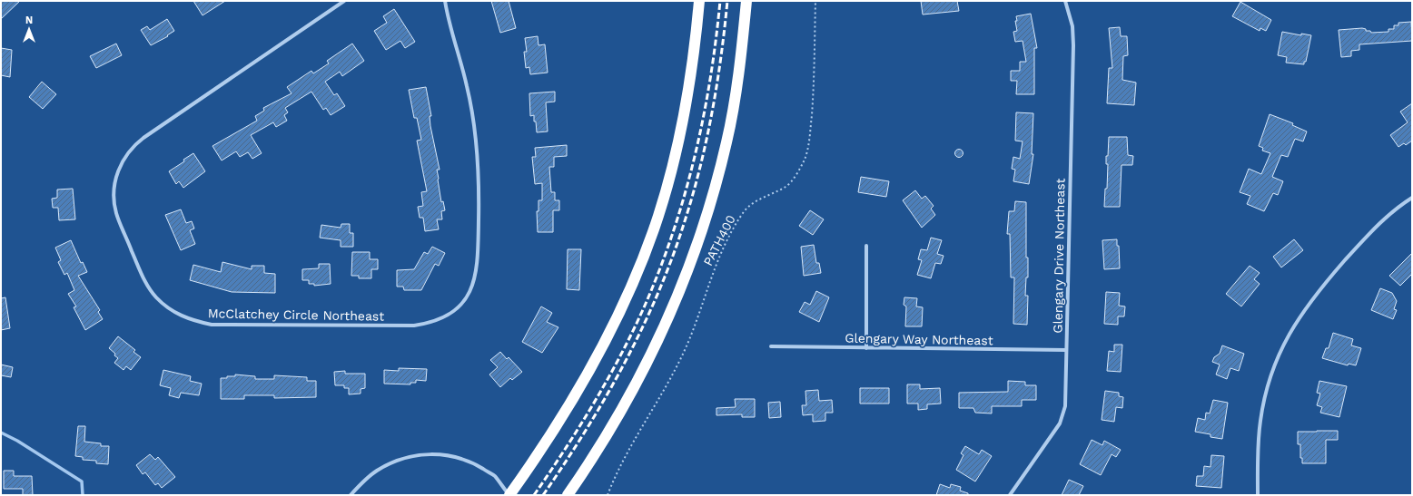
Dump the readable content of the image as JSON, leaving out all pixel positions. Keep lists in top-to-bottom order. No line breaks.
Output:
{"streets":{"street":["Glengary Drive Northeast","McClatchey Circle Northeast","Glengary Way Northeast"],"path":["PATH400"]},"crossings":[["Glengary Drive Northeast","Glengary Way Northeast"]],"north":"top"}
